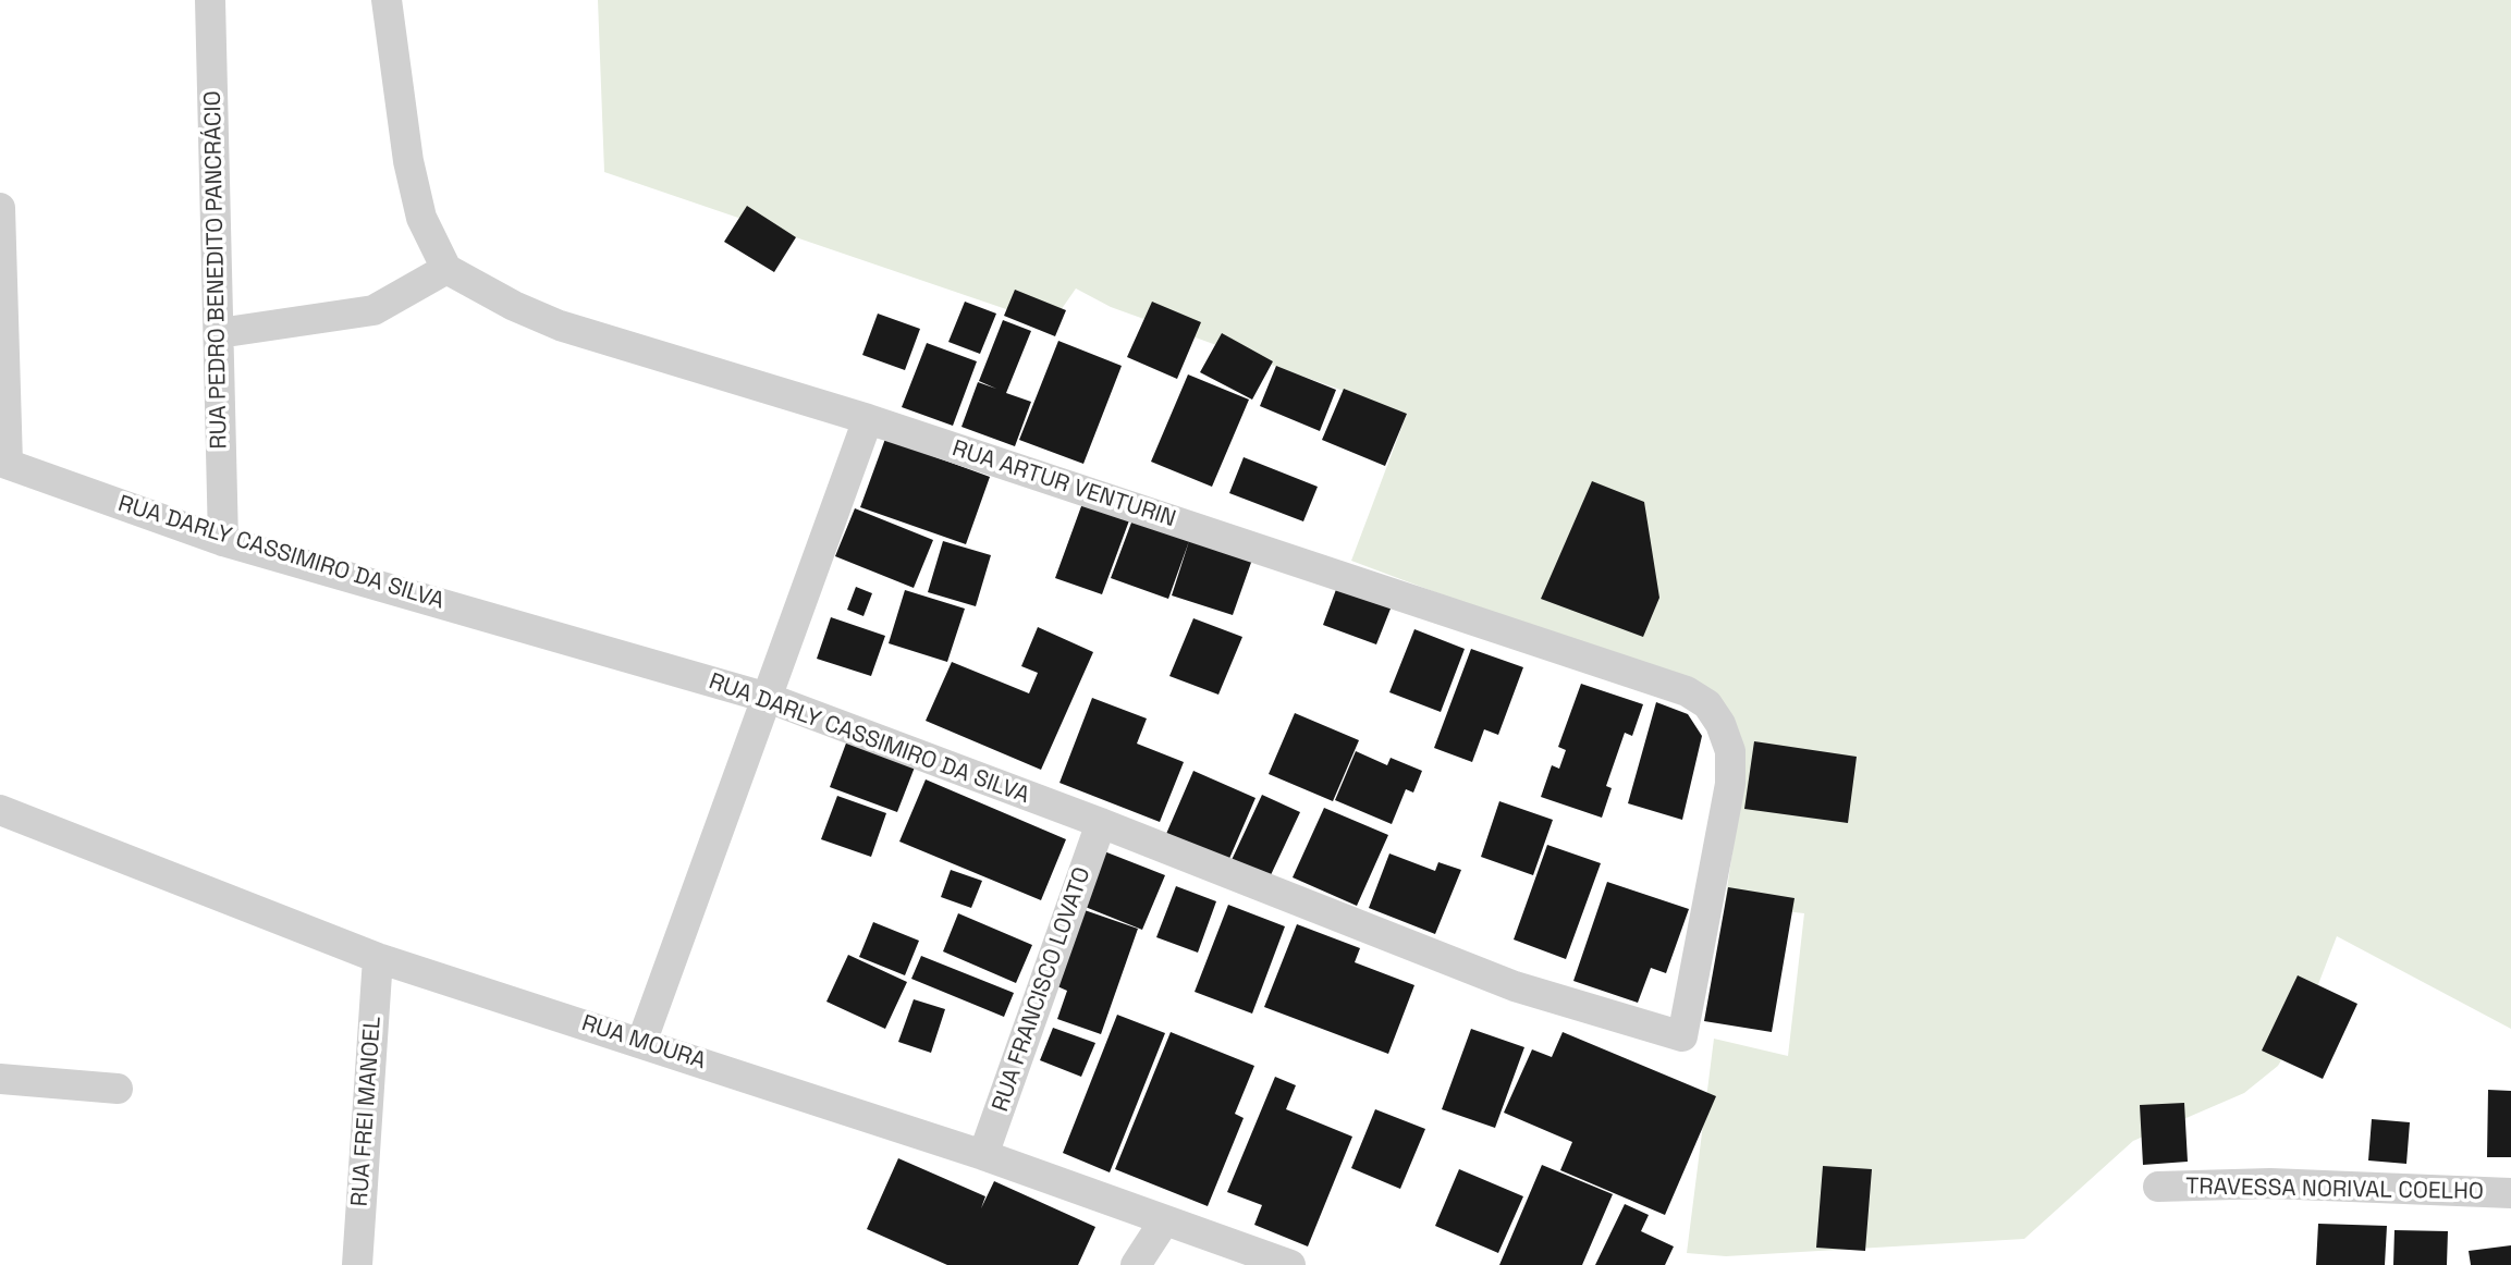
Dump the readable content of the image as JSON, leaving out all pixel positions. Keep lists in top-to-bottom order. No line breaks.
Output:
{"streets":{"street":["RUA PEDRO BENEDITO PANCRÁCIO","RUA ARTUR VENTURIN","RUA DARLY CASSIMIRO DA SILVA","RUA FRANCISCO LOVATO","RUA MOURA","RUA FREI MANOEL","TRAVESSA NORIVAL COELHO"]},"crossings":[["RUA PEDRO BENEDITO PANCRÁCIO","RUA DARLY CASSIMIRO DA SILVA"],["RUA ARTUR VENTURIN","RUA DARLY CASSIMIRO DA SILVA"],["RUA DARLY CASSIMIRO DA SILVA","RUA FRANCISCO LOVATO"],["RUA FRANCISCO LOVATO","RUA MOURA"],["RUA MOURA","RUA FREI MANOEL"]]}
